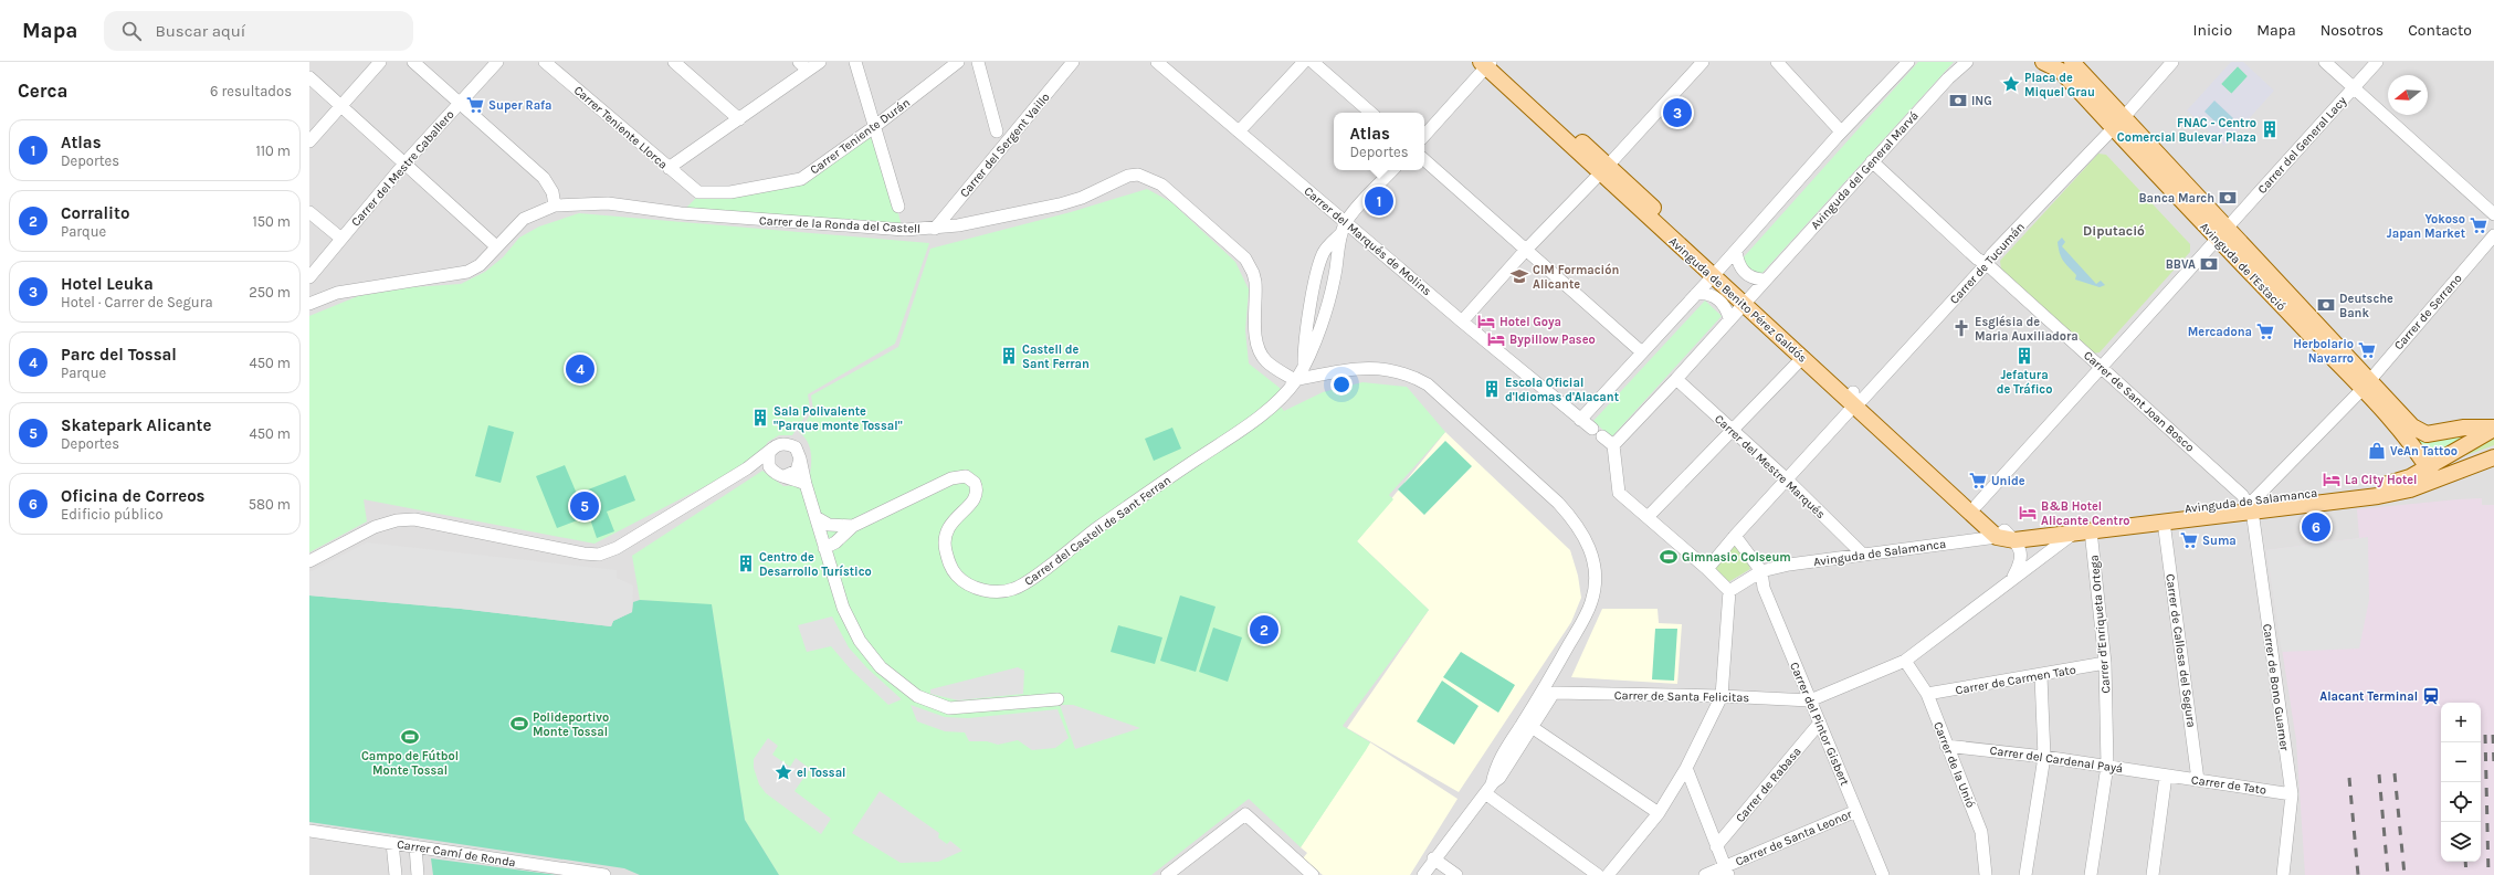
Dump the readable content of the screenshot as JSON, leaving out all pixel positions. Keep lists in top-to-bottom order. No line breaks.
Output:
{"streets":{"main road":["Avinguda de l'Estació","Avinguda de Benito Pérez Galdós","Avinguda de Salamanca"],"street":["Carrer Teniente Llorca","Carrer Teniente Durán","Carrer del Sergent Vaillo","Carrer del General Lacy","Carrer del Mestre Caballero","Avinguda del General Marvá","Carrer de la Ronda del Castell","Carrer del Marqués de Molins","Carrer de Tucumán","Carrer de Serrano","Carrer de Sant Joan Bosco","Carrer del Mestre Marqués","Carrer del Castell de Sant Ferran","Carrer d'Enriqueta Ortega","Carrer de Callosa del Segura","Carrer de Carmen Tato","Carrer de Bono Guarner","Carrer de Santa Felicitas","Carrer del Pintor Gisbert","Carrer del Cardenal Payá","Carrer de la Unió","Carrer de Rabasa","Carrer de Tato","Carrer de Santa Leonor","Carrer Camí de Ronda"]},"crossings":[["Carrer Teniente Llorca","Carrer Teniente Durán"],["Carrer del Sergent Vaillo","Carrer de la Ronda del Castell"],["Carrer del General Lacy","Avinguda de l'Estació"],["Carrer del General Lacy","Avinguda de Benito Pérez Galdós"],["Carrer del General Lacy","Carrer de Sant Joan Bosco"],["Avinguda del General Marvá","Avinguda de Benito Pérez Galdós"],["Avinguda del General Marvá","Carrer de Sant Joan Bosco"],["Avinguda del General Marvá","Carrer del Mestre Marqués"],["Carrer de la Ronda del Castell","Carrer del Castell de Sant Ferran"],["Carrer de Tucumán","Avinguda de l'Estació"],["Carrer de Tucumán","Avinguda de Benito Pérez Galdós"],["Carrer de Tucumán","Carrer de Sant Joan Bosco"],["Carrer de Tucumán","Carrer del Mestre Marqués"],["Avinguda de l'Estació","Carrer de Serrano"],["Avinguda de l'Estació","Avinguda de Salamanca"],["Avinguda de Benito Pérez Galdós","Avinguda de Salamanca"],["Carrer de Serrano","Carrer de Sant Joan Bosco"],["Carrer de Serrano","Avinguda de Salamanca"],["Carrer de Serrano","Carrer de Bono Guarner"],["Carrer de Sant Joan Bosco","Avinguda de Salamanca"],["Carrer de Sant Joan Bosco","Carrer de Bono Guarner"],["Carrer del Mestre Marqués","Avinguda de Salamanca"],["Avinguda de Salamanca","Carrer d'Enriqueta Ortega"],["Avinguda de Salamanca","Carrer de Callosa del Segura"],["Avinguda de Salamanca","Carrer de Bono Guarner"],["Avinguda de Salamanca","Carrer del Pintor Gisbert"],["Carrer d'Enriqueta Ortega","Carrer de Carmen Tato"],["Carrer d'Enriqueta Ortega","Carrer del Cardenal Payá"],["Carrer de Callosa del Segura","Carrer de Tato"],["Carrer de Carmen Tato","Carrer de la Unió"],["Carrer de Bono Guarner","Carrer de Tato"],["Carrer de Santa Felicitas","Carrer del Pintor Gisbert"],["Carrer del Pintor Gisbert","Carrer de Rabasa"],["Carrer del Pintor Gisbert","Carrer de Santa Leonor"],["Carrer del Cardenal Payá","Carrer de la Unió"],["Carrer del Cardenal Payá","Carrer de Tato"]],"districts":["Diputació"],"places":{"place":["Placa de Miquel Grau","el Tossal"],"bank":["ING","Banca March","BBVA","Deutsche Bank"],"supermarket":["Super Rafa","Yokoso Japan Market","Mercadona","Herbolario Navarro","Unide","Suma"],"building":["FNAC - Centro Comercial Bulevar Plaza","Castell de Sant Ferran","Jefatura de Tráfico","Escola Oficial d'Idiomas d'Alacant","Sala Polivalente \"Parque monte Tossal\"","Centro de Desarrollo Turístico"],"school or university":["CIM Formación Alicante"],"hotel":["Hotel Goya","Bypillow Paseo","La City Hotel","B&B Hotel Alicante Centro"],"church":["Església de Maria Auxiliadora"],"shop":["VeAn Tattoo"],"sports":["Gimnasio Colseum","Polideportivo Monte Tossal","Campo de Fútbol Monte Tossal"],"station":["Alacant Terminal"]},"north":"left","page":{"header":"Mapa","search":"Buscar aquí","nav":["Inicio","Mapa","Nosotros","Contacto"],"heading":["Cerca","6 resultados"],"pins":["3","1","4","5","6","2"],"popup":["Atlas","Deportes"],"list":[{"mark":"1","name":"Atlas","note":"Deportes","value":"110 m"},{"mark":"2","name":"Corralito","note":"Parque","value":"150 m"},{"mark":"3","name":"Hotel Leuka","note":"Hotel · Carrer de Segura","value":"250 m"},{"mark":"4","name":"Parc del Tossal","note":"Parque","value":"450 m"},{"mark":"5","name":"Skatepark Alicante","note":"Deportes","value":"450 m"},{"mark":"6","name":"Oficina de Correos","note":"Edificio público","value":"580 m"}],"map_buttons":["+","−"]}}
